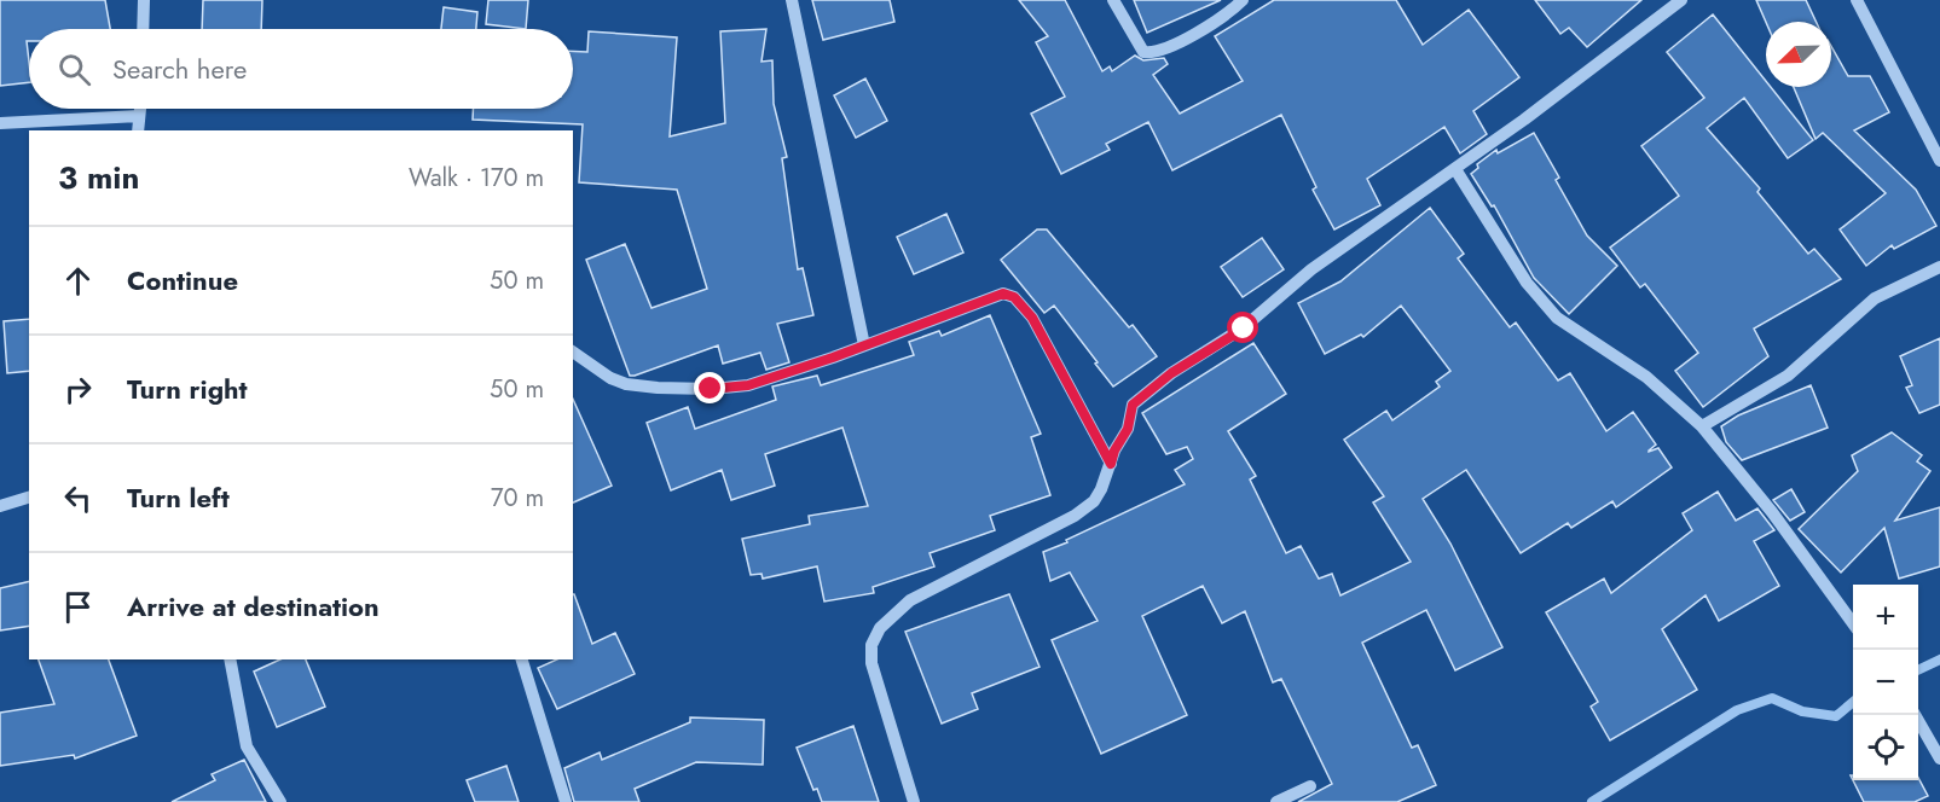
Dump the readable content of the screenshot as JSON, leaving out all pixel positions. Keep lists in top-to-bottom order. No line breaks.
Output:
{"north":"bottom left","page":{"search":"Search here","heading":["3 min","Walk · 170 m"],"list":[["Continue","50 m"],["Turn right","50 m"],["Turn left","70 m"],"Arrive at destination"],"map_buttons":["+","−"]}}
